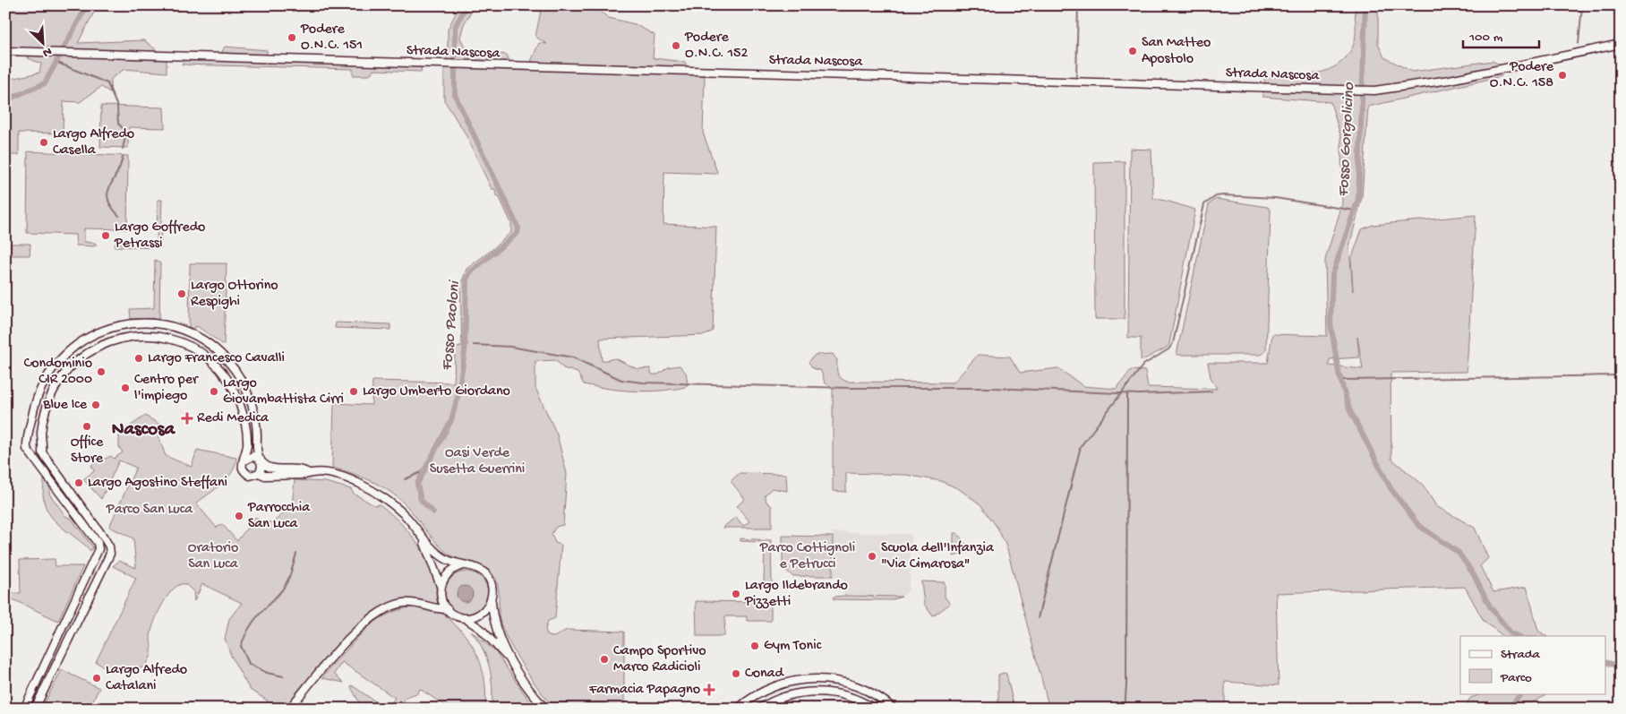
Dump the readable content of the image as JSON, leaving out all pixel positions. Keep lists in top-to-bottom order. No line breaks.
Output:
{"streets":{"street":["Strada Nascosa"]},"districts":["Nascosa"],"water":["Fosso Gorgolicino","Fosso Paoloni"],"parks":["Oasi Verde Susetta Guerrini","Parco San Luca","Oratorio San Luca","Parco Cottignoli e Petrucci"],"places":{"other":["Podere O.N.C. 151","Podere O.N.C. 152","San Matteo Apostolo","Podere O.N.C. 158","Largo Alfredo Casella","Largo Goffredo Petrassi","Largo Ottorino Respighi","Largo Francesco Cavalli","Condominio CIR 2000","Centro per l'impiego","Largo Giovambattista Cirri","Largo Umberto Giordano","Blue Ice","Office Store","Largo Agostino Steffani","Parrocchia San Luca","Scuola dell'Infanzia \"Via Cimarosa\"","Largo Ildebrando Pizzetti","Gym Tonic","Campo Sportivo Marco Radicioli","Conad","Largo Alfredo Catalani"],"health":["Redi Medica","Farmacia Papagno"]},"legend":["Strada","Parco"],"scale_bar":"100 m","north":"bottom right"}
